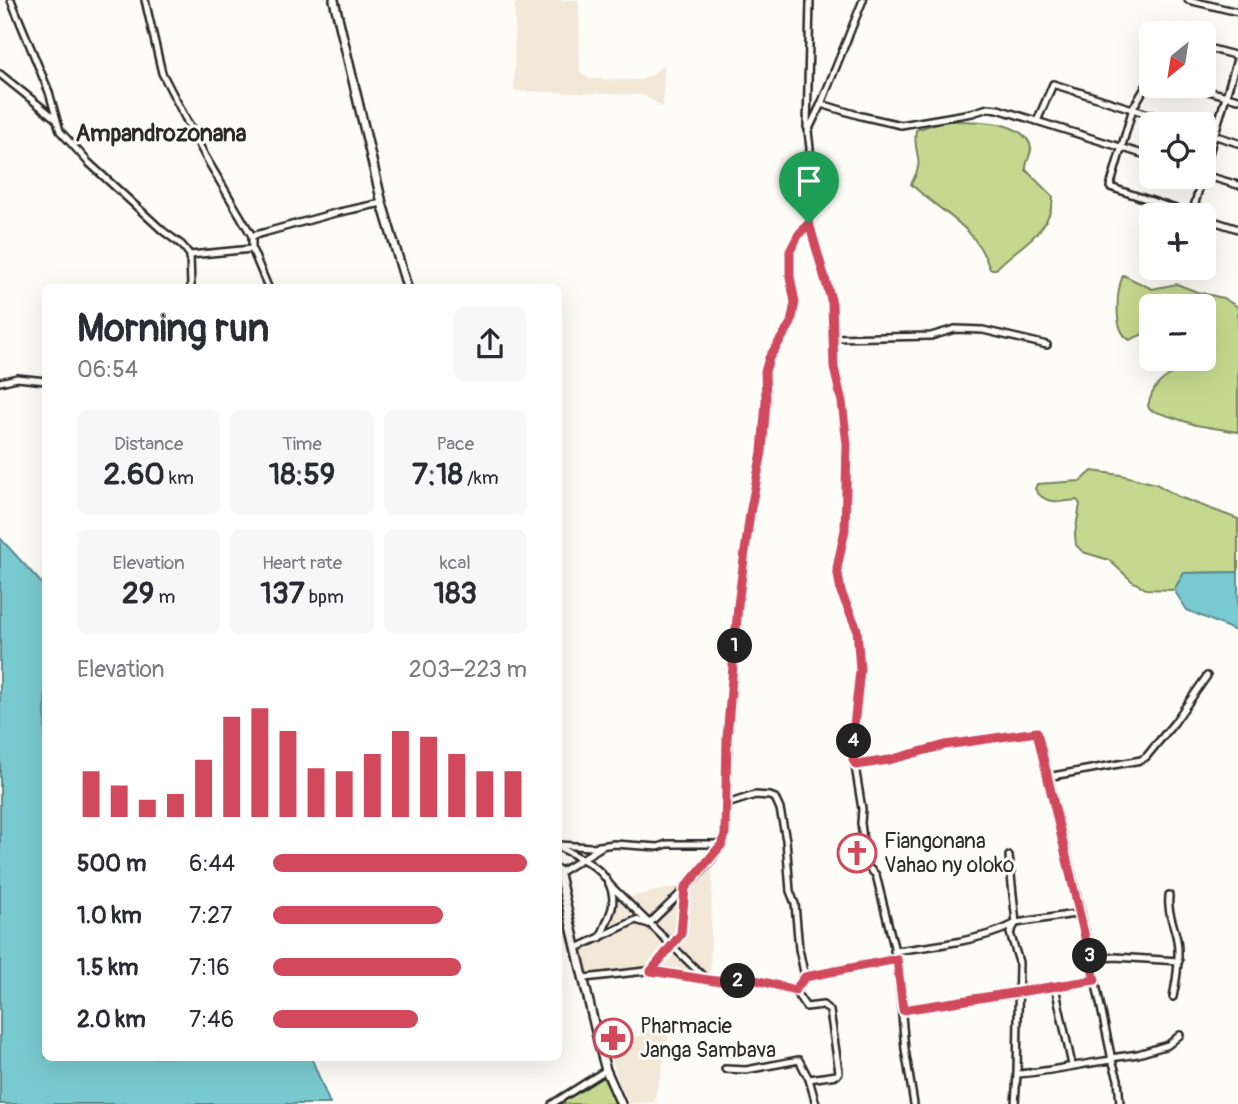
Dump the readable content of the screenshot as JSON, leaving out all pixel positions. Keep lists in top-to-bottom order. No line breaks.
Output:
{"districts":["Ampandrozonana"],"places":{"church":["Fiangonana Vahao ny oloko"],"pharmacy":["Pharmacie Janga Sambava"]},"north":"bottom left","page":{"map_buttons":["+","−"],"heading":["Morning run","06:54"],"stats":[["Distance","2.60 km"],["Time","18:59"],["Pace","7:18 /km"],["Elevation","29 m"],["Heart rate","137 bpm"],["kcal","183"]],"pins":["1","4","3","2"],"chart":["Elevation","203–223 m"],"list":[{"name":"500 m","note":"6:44"},{"name":"1.0 km","note":"7:27"},{"name":"1.5 km","note":"7:16"},{"name":"2.0 km","note":"7:46"}]}}
